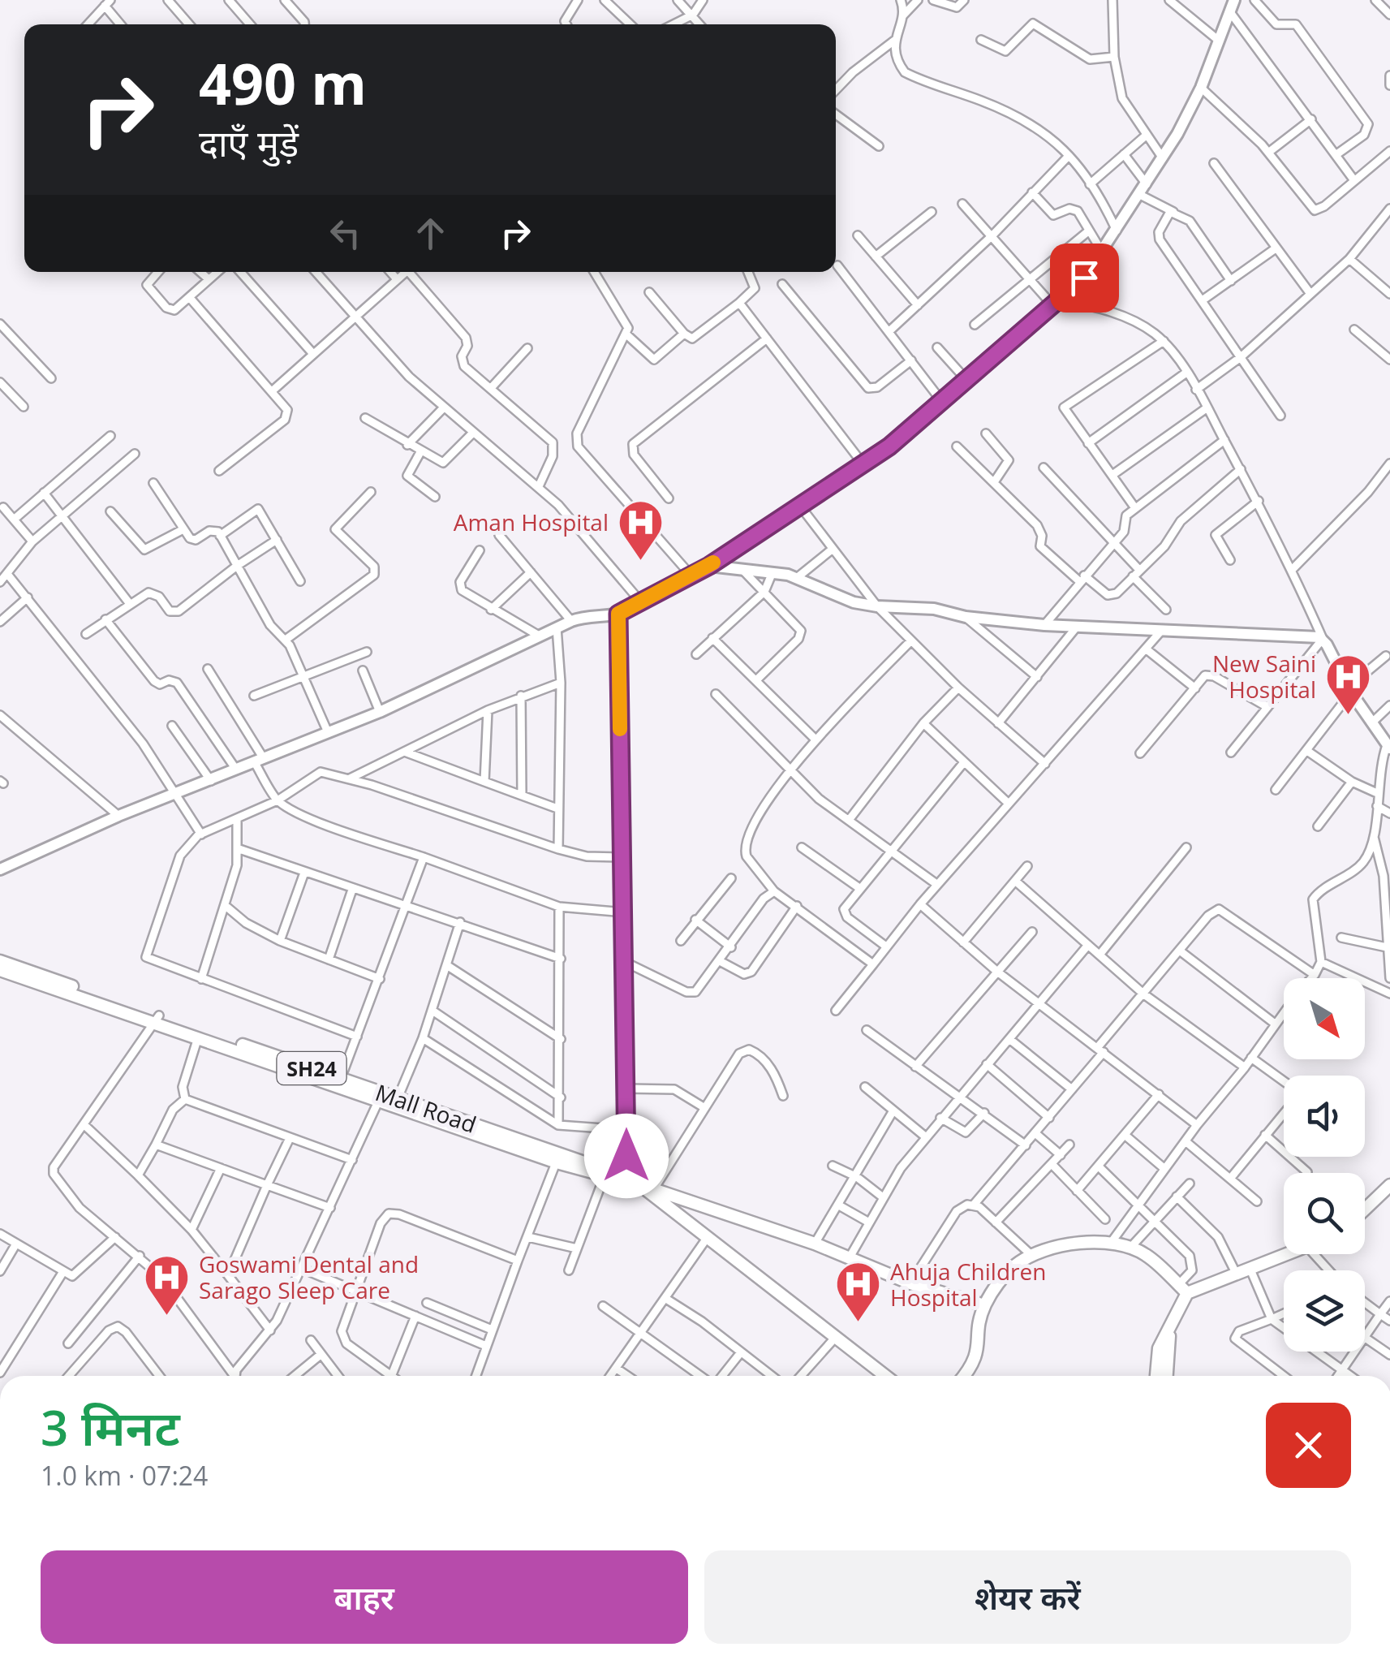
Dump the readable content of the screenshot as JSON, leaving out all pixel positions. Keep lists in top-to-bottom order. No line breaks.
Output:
{"streets":{"main road":["SH24","Mall Road"]},"places":{"hospital":["Aman Hospital","New Saini Hospital","Goswami Dental and Sarago Sleep Care","Ahuja Children Hospital"]},"north":"bottom right","page":{"turn":["490 m","दाएँ मुड़ें"],"heading":["3 मिनट","1.0 km · 07:24"],"buttons":["बाहर","शेयर करें"]}}
